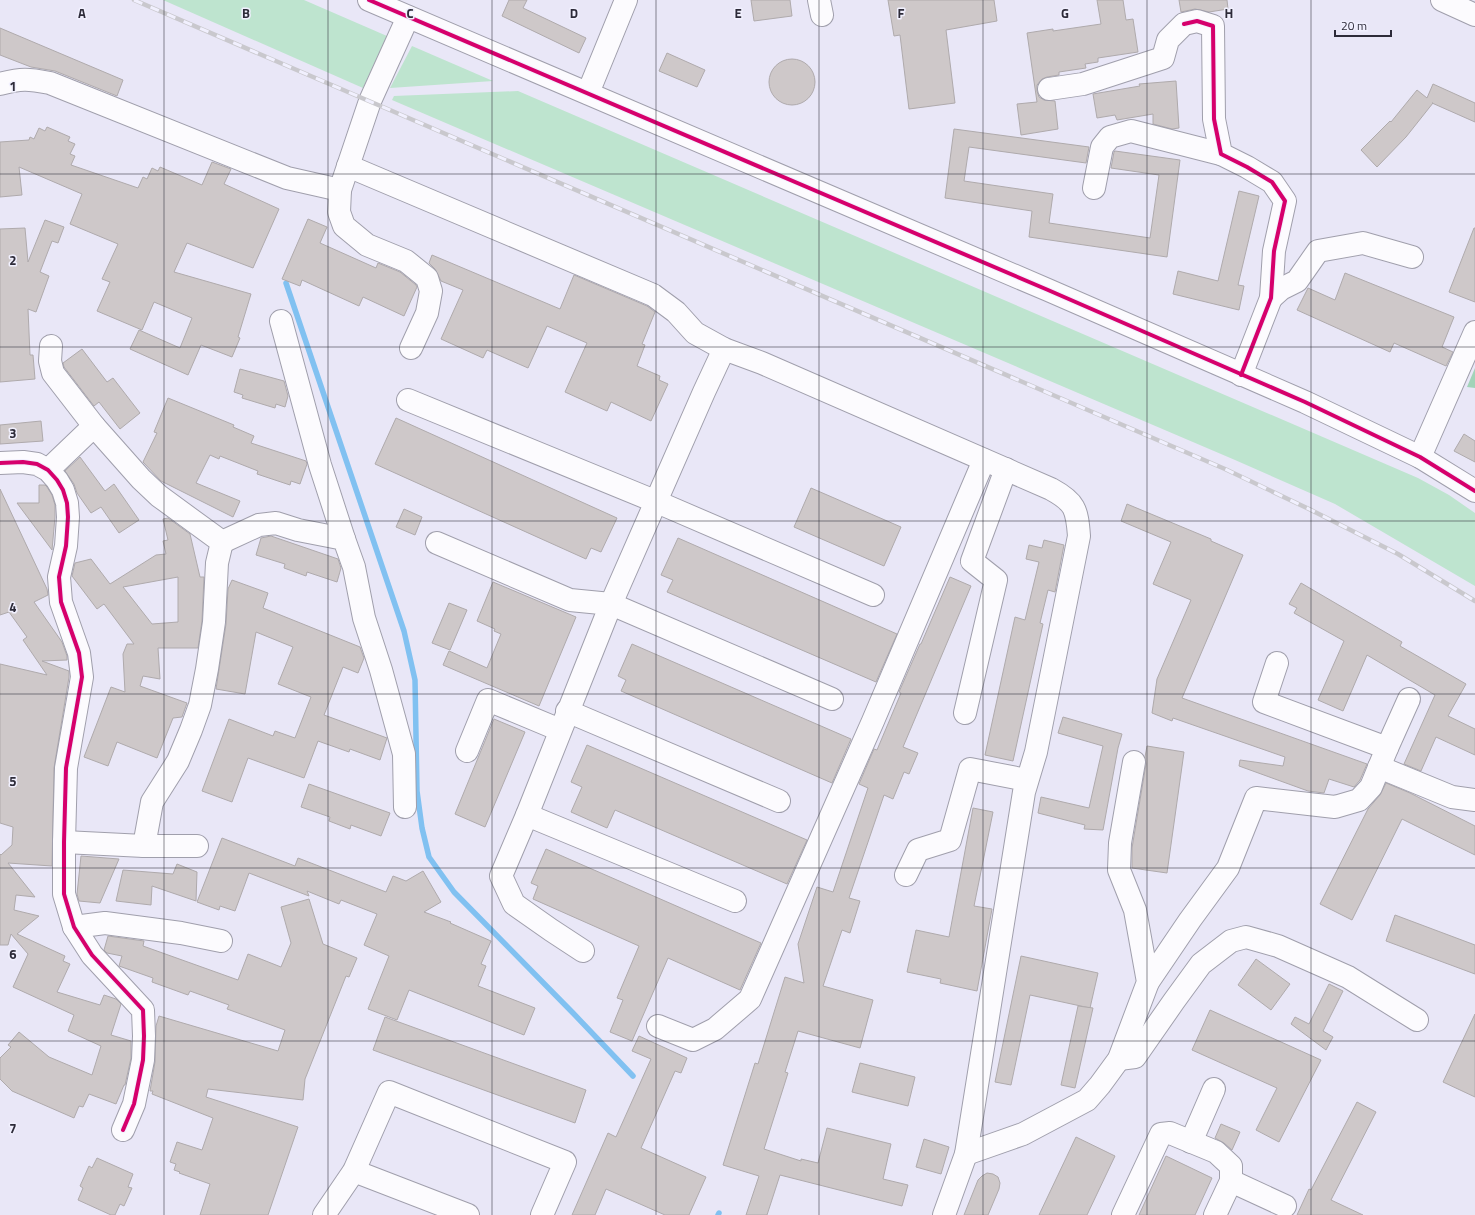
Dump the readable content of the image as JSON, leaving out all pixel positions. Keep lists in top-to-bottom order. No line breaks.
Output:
{"scale_bar":"20 m","grid":{"columns":["A","B","C","D","E","F","G","H"],"rows":["1","2","3","4","5","6","7"]}}
